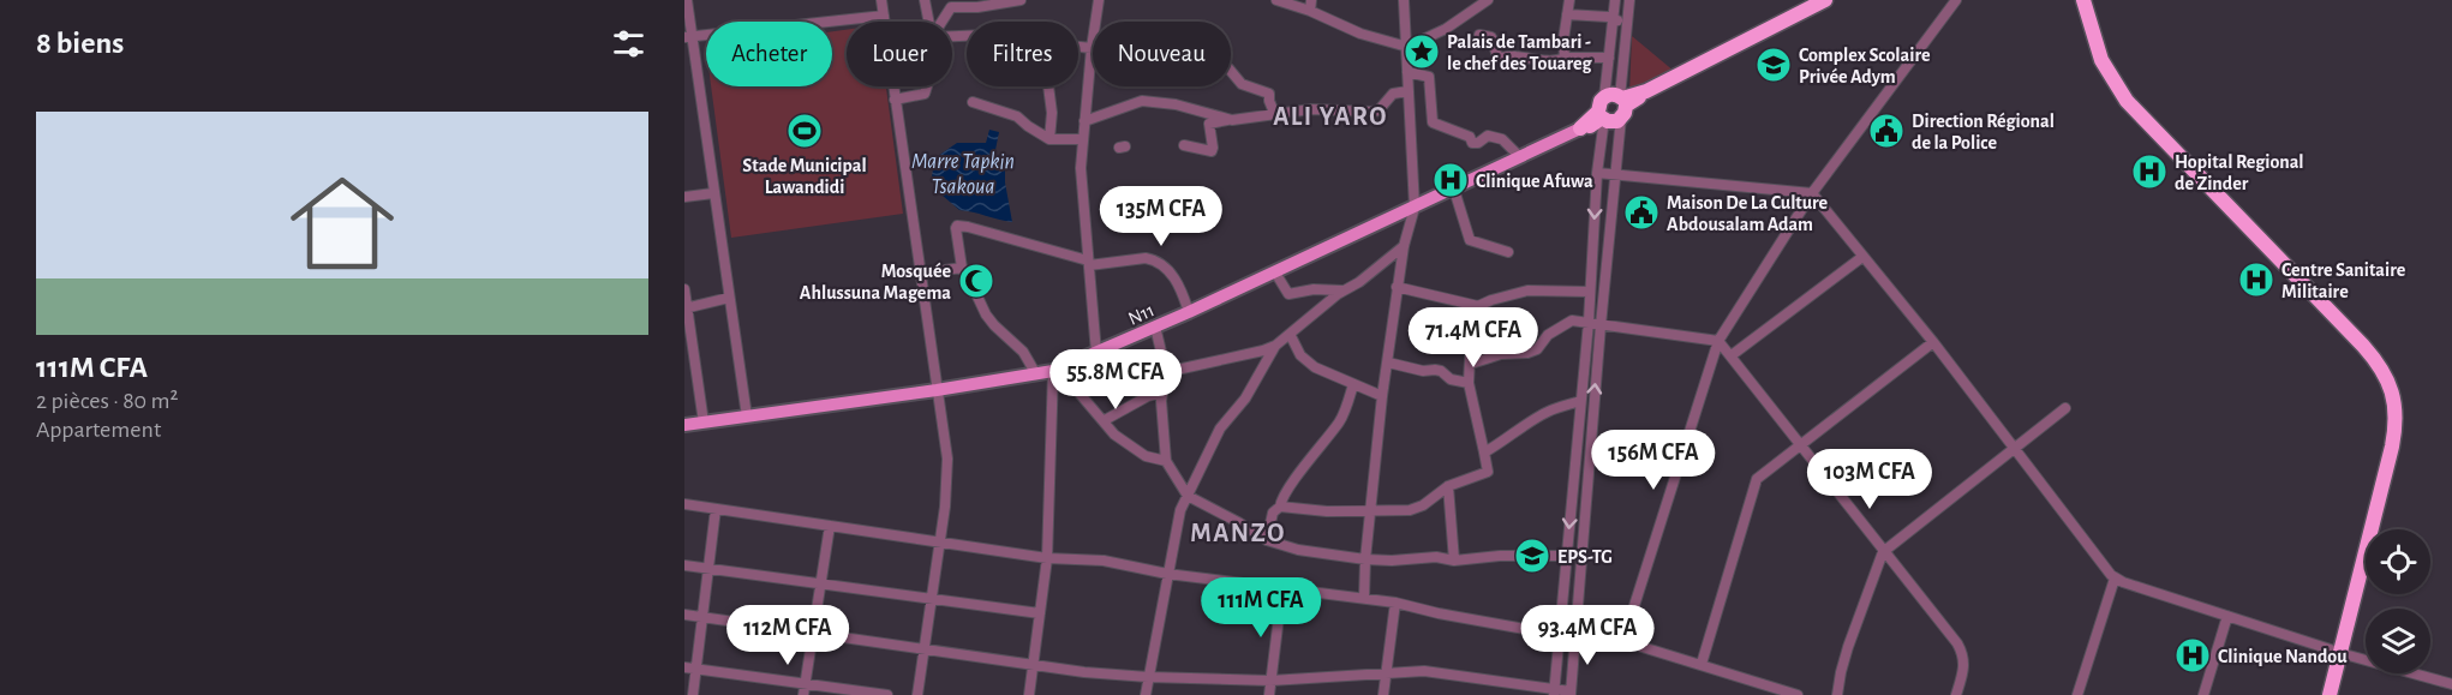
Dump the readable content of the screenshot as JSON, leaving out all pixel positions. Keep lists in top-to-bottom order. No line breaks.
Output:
{"streets":{"main road":["N11"]},"districts":["ALI YARO","MANZO"],"water":["Marre Tapkin Tsakoua"],"places":{"place":["Palais de Tambari - le chef des Touareg"],"school or university":["Complex Scolaire Privée Adym","EPS-TG"],"sports":["Stade Municipal Lawandidi"],"public building":["Direction Régional de la Police","Maison De La Culture Abdousalam Adam"],"hospital":["Hopital Regional de Zinder","Clinique Afuwa","Centre Sanitaire Militaire","Clinique Nandou"],"mosque":["Mosquée Ahlussuna Magema"]},"page":{"heading":"8 biens","chip":["Acheter","Louer","Filtres","Nouveau"],"list":[{"name":"111M CFA","note":"2 pièces · 80 m² · Appartement"}],"price":["135M CFA","71.4M CFA","55.8M CFA","156M CFA","103M CFA","111M CFA","112M CFA","93.4M CFA"]}}
